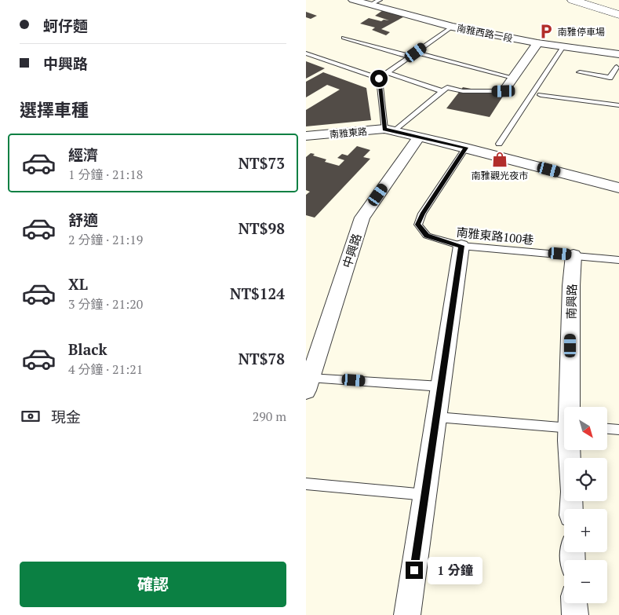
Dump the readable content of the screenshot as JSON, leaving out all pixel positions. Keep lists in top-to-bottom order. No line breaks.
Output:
{"streets":{"street":["南雅西路一段","南雅東路","中興路","南興路"],"lane":["南雅東路100巷"]},"crossings":[["南雅東路","南雅東路100巷"],["南雅東路","中興路"],["南雅東路100巷","南興路"]],"places":{"parking":["南雅停車場"],"shop":["南雅觀光夜市"]},"north":"bottom right","page":{"banner":["蚵仔麵","中興路"],"heading":"選擇車種","list":[{"name":"經濟","note":"1 分鐘 · 21:18","value":"NT$73"},{"name":"舒適","note":"2 分鐘 · 21:19","value":"NT$98"},{"name":"XL","note":"3 分鐘 · 21:20","value":"NT$124"},{"name":"Black","note":"4 分鐘 · 21:21","value":"NT$78"}],"pay":["現金","290 m"],"map_buttons":["+","−"],"buttons":"確認","bubble":"1 分鐘"}}
